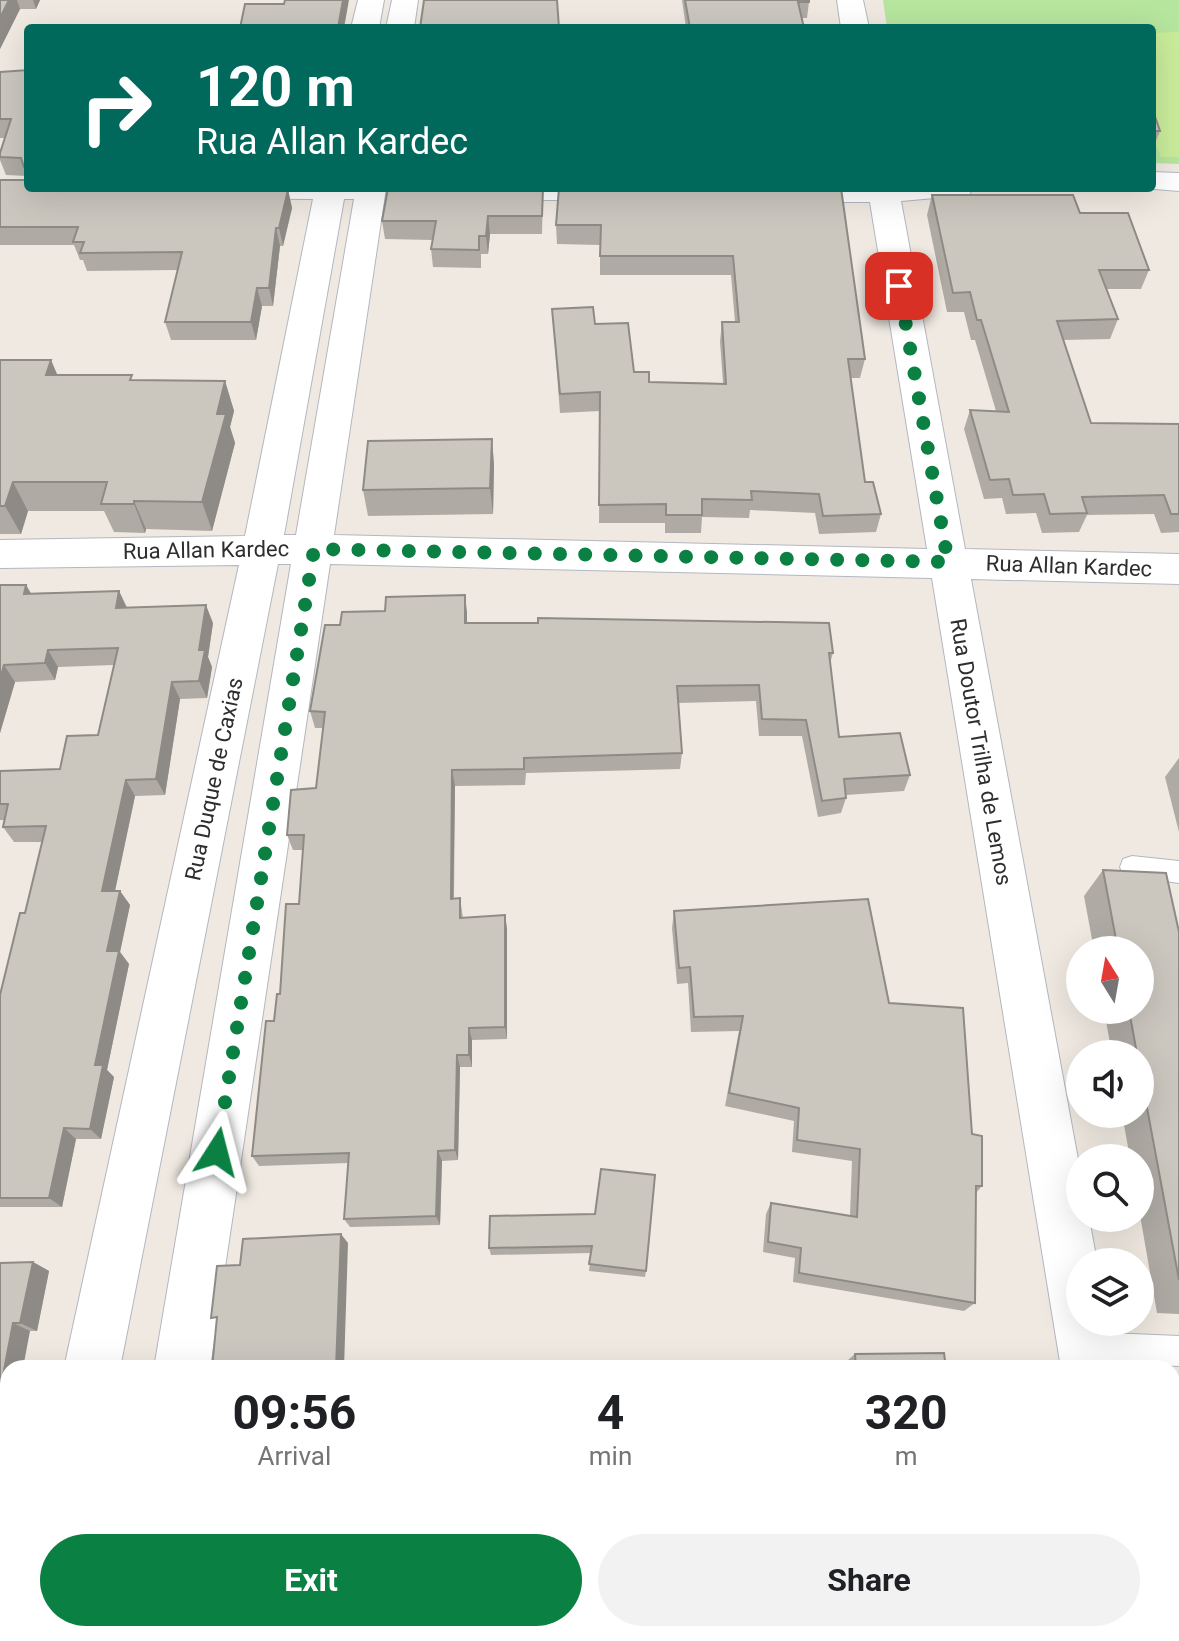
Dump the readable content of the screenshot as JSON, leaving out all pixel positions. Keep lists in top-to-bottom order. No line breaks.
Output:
{"streets":{"street":["Rua Allan Kardec","Rua Doutor Trilha de Lemos","Rua Duque de Caxias"]},"crossings":[["Rua Allan Kardec","Rua Doutor Trilha de Lemos"],["Rua Allan Kardec","Rua Duque de Caxias"]],"north":"top","page":{"turn":["120 m","Rua Allan Kardec"],"eta":["09:56","Arrival","4","min","320","m"],"buttons":["Exit","Share"]}}
